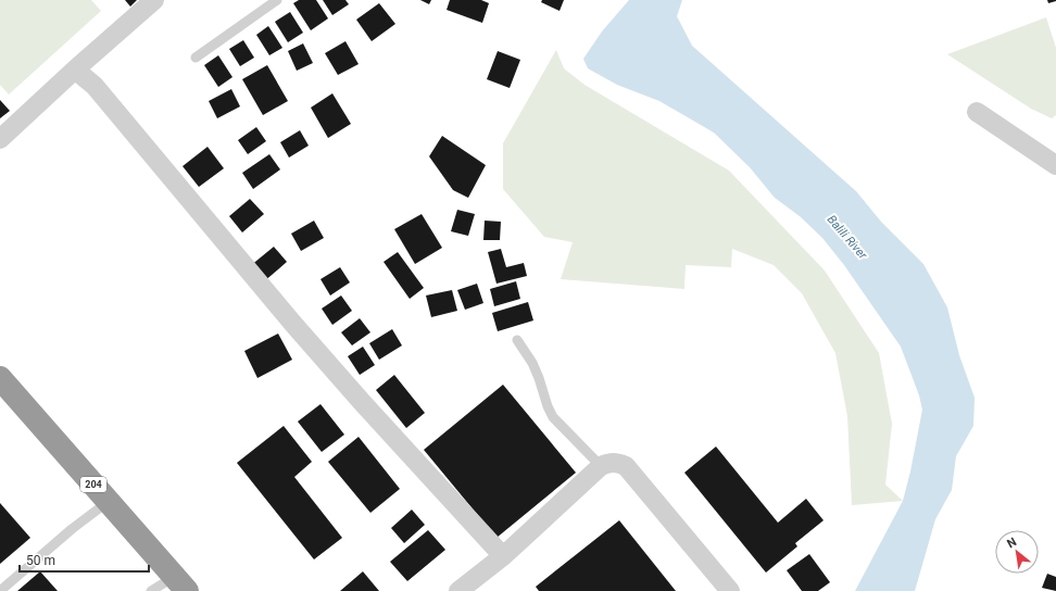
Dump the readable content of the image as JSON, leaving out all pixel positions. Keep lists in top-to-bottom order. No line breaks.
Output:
{"streets":{"highway":["204"]},"water":["Balili River"],"scale_bar":"50 m","north":"top left"}
